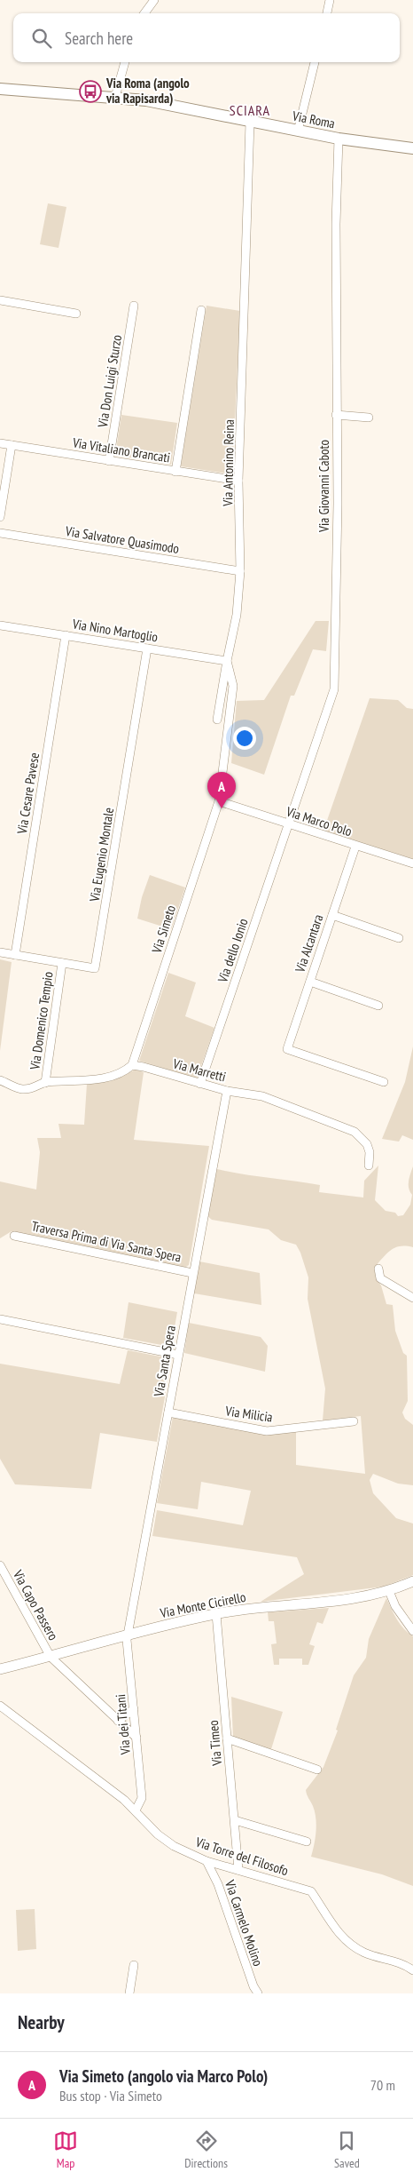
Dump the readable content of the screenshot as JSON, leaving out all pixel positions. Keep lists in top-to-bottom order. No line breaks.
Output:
{"streets":{"main road":["Via Roma"],"street":["Via Don Luigi Sturzo","Via Vitaliano Brancati","Via Antonino Reina","Via Giovanni Caboto","Via Salvatore Quasimodo","Via Nino Martoglio","Via Cesare Pavese","Via Marco Polo","Via Eugenio Montale","Via Simeto","Via Alcantara","Via dello Ionio","Via Domenico Tempio","Via Marretti","Traversa Prima di Via Santa Spera","Via Santa Spera","Via Milicia","Via Capo Passero","Via Monte Cicirello","Via dei Titani","Via Timeo","Via Torre del Filosofo","Via Carmelo Molino"]},"crossings":[["Via Roma","Via Antonino Reina"],["Via Roma","Via Giovanni Caboto"],["Via Don Luigi Sturzo","Via Vitaliano Brancati"],["Via Vitaliano Brancati","Via Antonino Reina"],["Via Antonino Reina","Via Salvatore Quasimodo"],["Via Antonino Reina","Via Nino Martoglio"],["Via Antonino Reina","Via Marco Polo"],["Via Antonino Reina","Via Simeto"],["Via Giovanni Caboto","Via Marco Polo"],["Via Giovanni Caboto","Via dello Ionio"],["Via Nino Martoglio","Via Cesare Pavese"],["Via Nino Martoglio","Via Eugenio Montale"],["Via Cesare Pavese","Via Eugenio Montale"],["Via Marco Polo","Via Simeto"],["Via Marco Polo","Via Alcantara"],["Via Marco Polo","Via dello Ionio"],["Via Eugenio Montale","Via Domenico Tempio"],["Via Simeto","Via Marretti"],["Via dello Ionio","Via Marretti"],["Via Marretti","Via Santa Spera"],["Traversa Prima di Via Santa Spera","Via Santa Spera"],["Via Santa Spera","Via Milicia"],["Via Santa Spera","Via Monte Cicirello"],["Via Santa Spera","Via dei Titani"],["Via Capo Passero","Via Monte Cicirello"],["Via Capo Passero","Via dei Titani"],["Via Monte Cicirello","Via dei Titani"],["Via Monte Cicirello","Via Timeo"],["Via dei Titani","Via Torre del Filosofo"],["Via Timeo","Via Torre del Filosofo"],["Via Torre del Filosofo","Via Carmelo Molino"]],"districts":["SCIARA"],"places":{"bus stop":["Via Roma (angolo via Rapisarda)"]},"page":{"search":"Search here","pins":"A","heading":"Nearby","list":[{"mark":"A","name":"Via Simeto (angolo via Marco Polo)","note":"Bus stop · Via Simeto","value":"70 m"}],"nav":["Map","Directions","Saved"]}}
